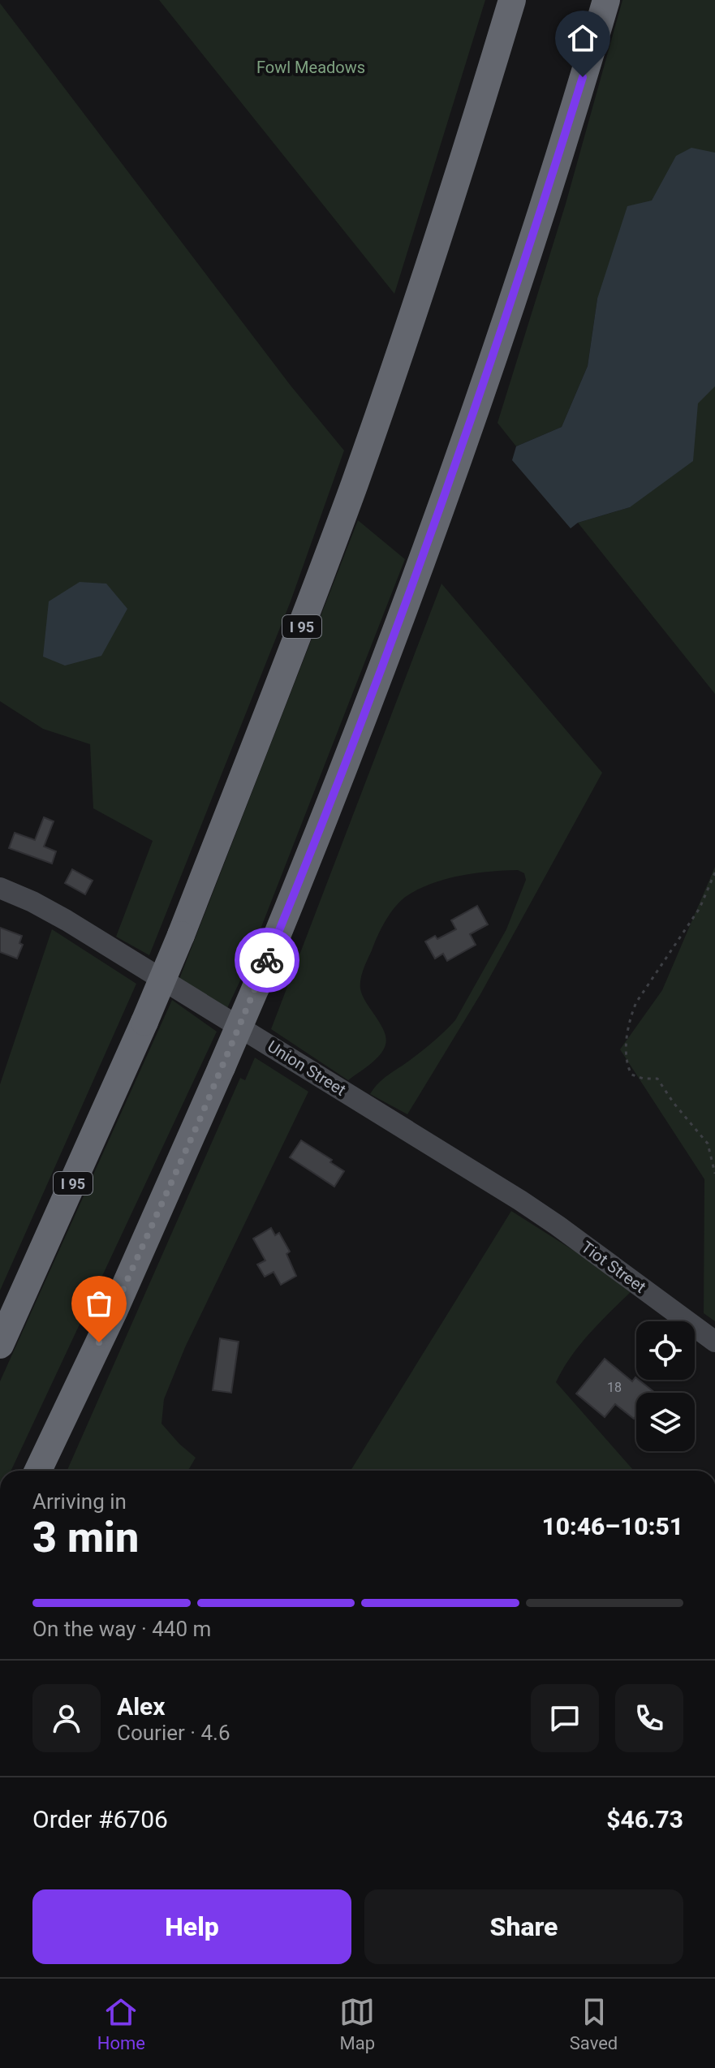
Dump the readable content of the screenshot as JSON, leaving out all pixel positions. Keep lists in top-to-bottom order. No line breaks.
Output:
{"streets":{"highway":["I 95"],"main road":["Union Street","Tiot Street"]},"crossings":[["Union Street","Tiot Street"]],"parks":["Fowl Meadows"],"house_numbers":["18"],"page":{"heading":["3 min","Arriving in","10:46–10:51"],"panel":["Alex","Courier · 4.6","Order #6706","$46.73"],"bar":"On the way · 440 m","buttons":["Help","Share"],"tabs":["Home","Map","Saved"]}}
